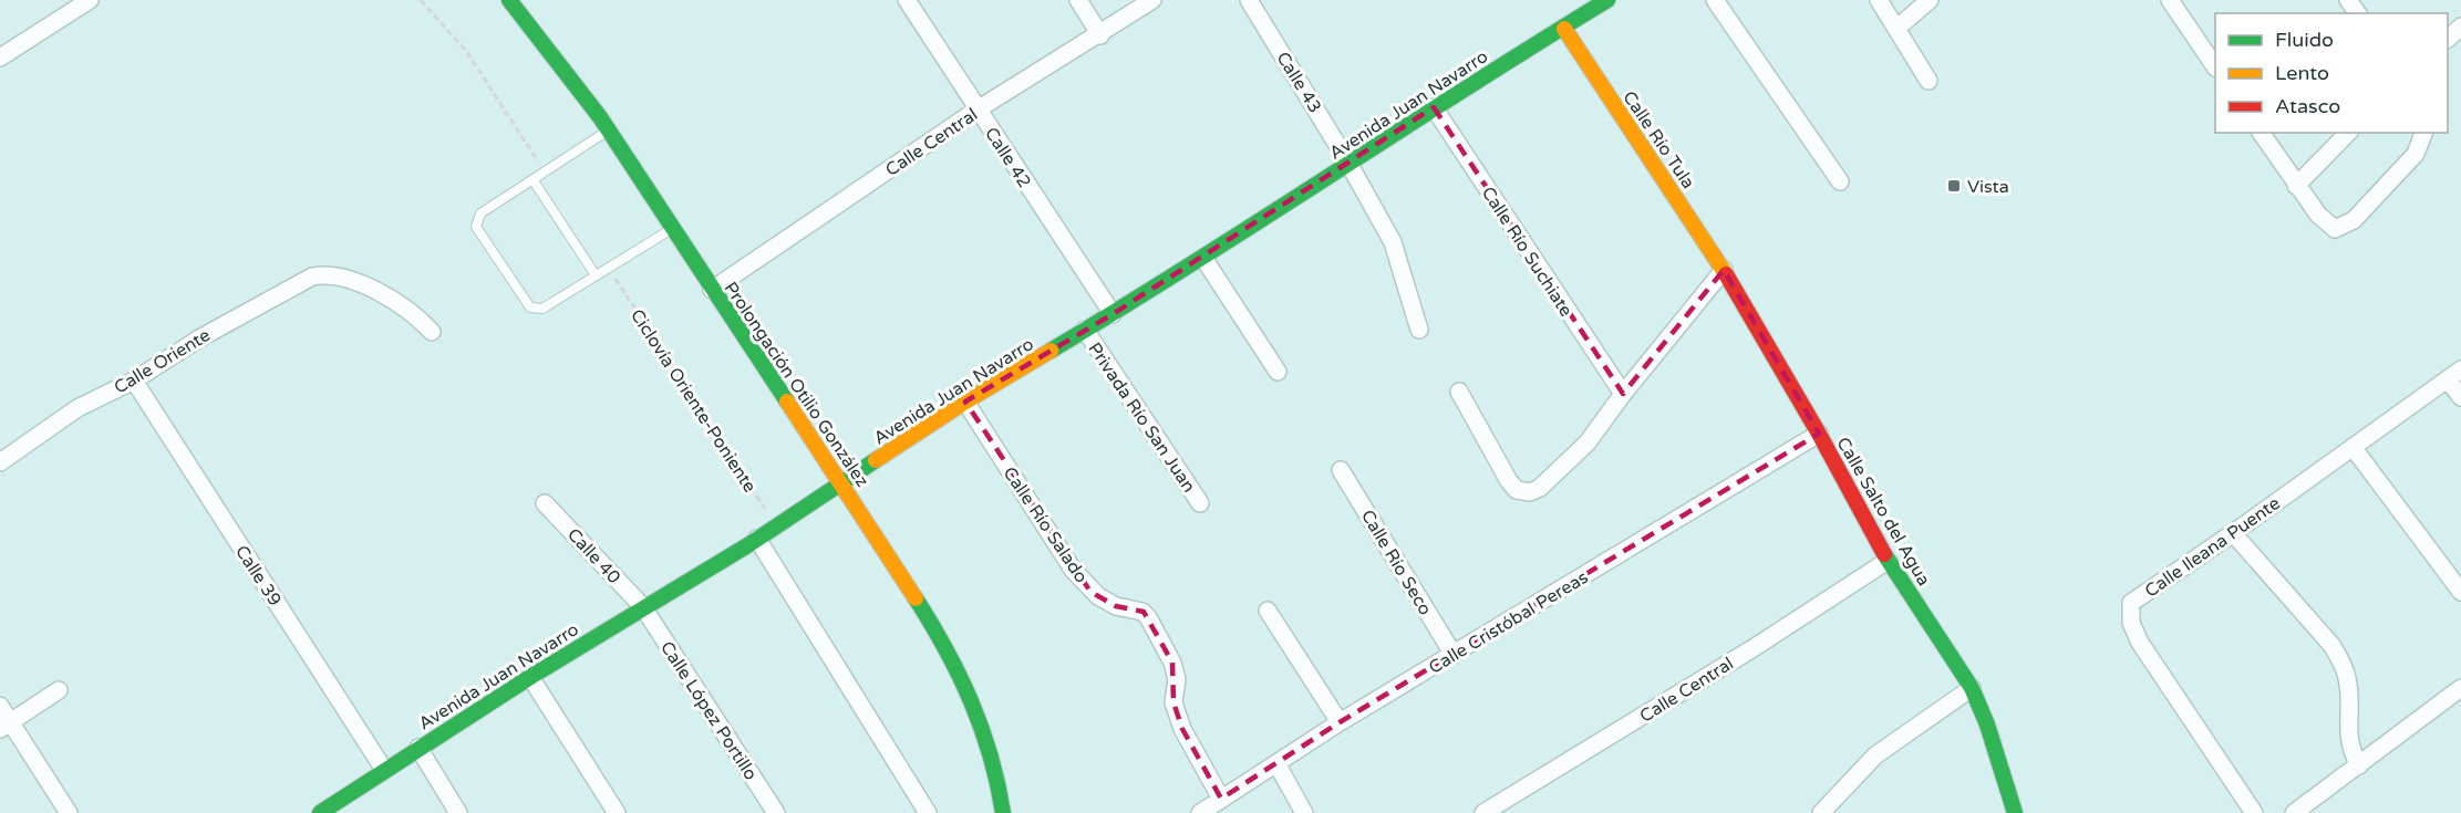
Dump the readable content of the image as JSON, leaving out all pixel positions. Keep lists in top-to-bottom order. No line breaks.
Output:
{"streets":{"street":["Calle 43","Avenida Juan Navarro","Calle Río Tula","Calle Central","Calle 42","Calle Río Suchiate","Calle Oriente","Prolongación Otilio González","Privada Río San Juan","Calle Salto del Agua","Calle Río Salado","Calle Ileana Puente","Calle 40","Calle Río Seco","Calle 39","Calle Cristóbal Pereas","Calle López Portillo"],"path":["Ciclovía Oriente-Poniente"]},"crossings":[["Calle 43","Avenida Juan Navarro"],["Avenida Juan Navarro","Calle Río Tula"],["Avenida Juan Navarro","Calle 42"],["Avenida Juan Navarro","Calle Río Suchiate"],["Avenida Juan Navarro","Prolongación Otilio González"],["Avenida Juan Navarro","Ciclovía Oriente-Poniente"],["Avenida Juan Navarro","Privada Río San Juan"],["Avenida Juan Navarro","Calle Río Salado"],["Avenida Juan Navarro","Calle 40"],["Avenida Juan Navarro","Calle 39"],["Avenida Juan Navarro","Calle López Portillo"],["Calle Río Tula","Calle Salto del Agua"],["Calle Central","Calle 42"],["Calle Central","Prolongación Otilio González"],["Calle Central","Calle Salto del Agua"],["Calle Oriente","Calle 39"],["Calle Salto del Agua","Calle Cristóbal Pereas"],["Calle Río Salado","Calle Cristóbal Pereas"],["Calle 40","Calle López Portillo"],["Calle Río Seco","Calle Cristóbal Pereas"]],"places":{"transit":["Vista"]},"legend":["Fluido","Lento","Atasco"]}
